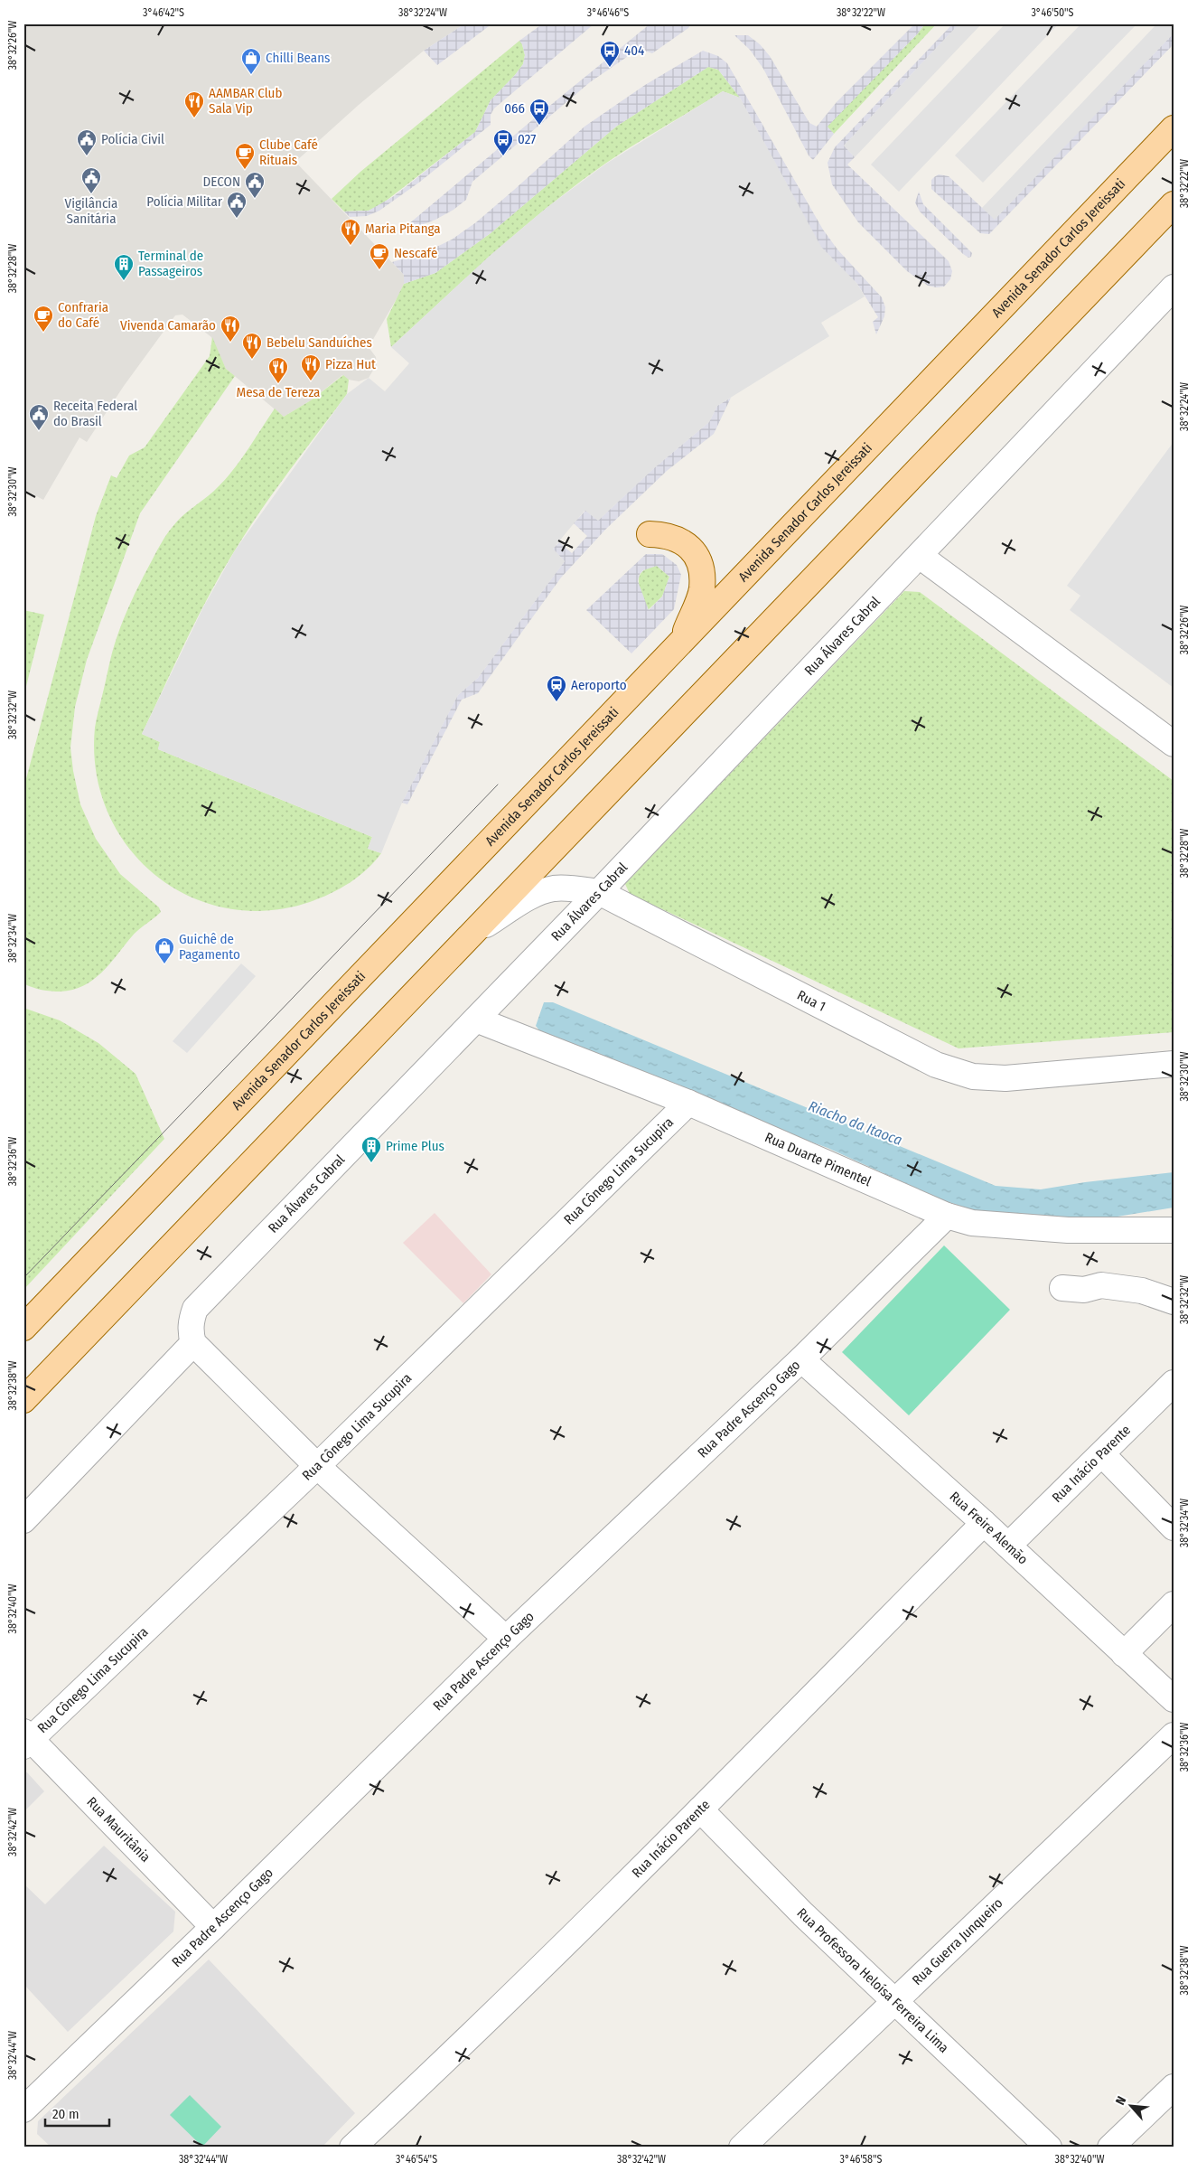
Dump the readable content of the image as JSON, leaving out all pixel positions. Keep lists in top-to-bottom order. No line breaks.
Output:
{"streets":{"main road":["Avenida Senador Carlos Jereissati"],"street":["Rua Álvares Cabral","Rua 1","Rua Duarte Pimentel","Rua Cônego Lima Sucupira","Rua Padre Ascenço Gago","Rua Inácio Parente","Rua Freire Alemão","Rua Mauritânia","Rua Guerra Junqueiro","Rua Professora Heloísa Ferreira Lima"]},"crossings":[["Rua Álvares Cabral","Rua 1"],["Rua Álvares Cabral","Rua Duarte Pimentel"],["Rua Duarte Pimentel","Rua Cônego Lima Sucupira"],["Rua Duarte Pimentel","Rua Padre Ascenço Gago"],["Rua Cônego Lima Sucupira","Rua Mauritânia"],["Rua Padre Ascenço Gago","Rua Freire Alemão"],["Rua Padre Ascenço Gago","Rua Mauritânia"],["Rua Inácio Parente","Rua Freire Alemão"],["Rua Inácio Parente","Rua Professora Heloísa Ferreira Lima"],["Rua Guerra Junqueiro","Rua Professora Heloísa Ferreira Lima"]],"water":["Riacho da Itaoca"],"places":{"bus stop":["404","066","027"],"shop":["Chilli Beans","Guichê de Pagamento"],"restaurant":["AAMBAR Club Sala Vip","Maria Pitanga","Vivenda Camarão","Bebelu Sanduíches","Pizza Hut","Mesa de Tereza"],"public building":["Polícia Civil","Vigilância Sanitária","DECON","Polícia Militar","Receita Federal do Brasil"],"cafe":["Clube Café Rituais","Nescafé","Confraria do Café"],"building":["Terminal de Passageiros","Prime Plus"],"station":["Aeroporto"]},"scale_bar":"20 m","north":"top left","coordinates":["3°46'42\"S","38°32'24\"W","3°46'46\"S","38°32'22\"W","3°46'50\"S","38°32'26\"W","38°32'28\"W","38°32'30\"W","38°32'32\"W","38°32'34\"W","38°32'36\"W","38°32'38\"W","38°32'40\"W","38°32'42\"W","38°32'44\"W","3°46'54\"S","3°46'58\"S"]}
